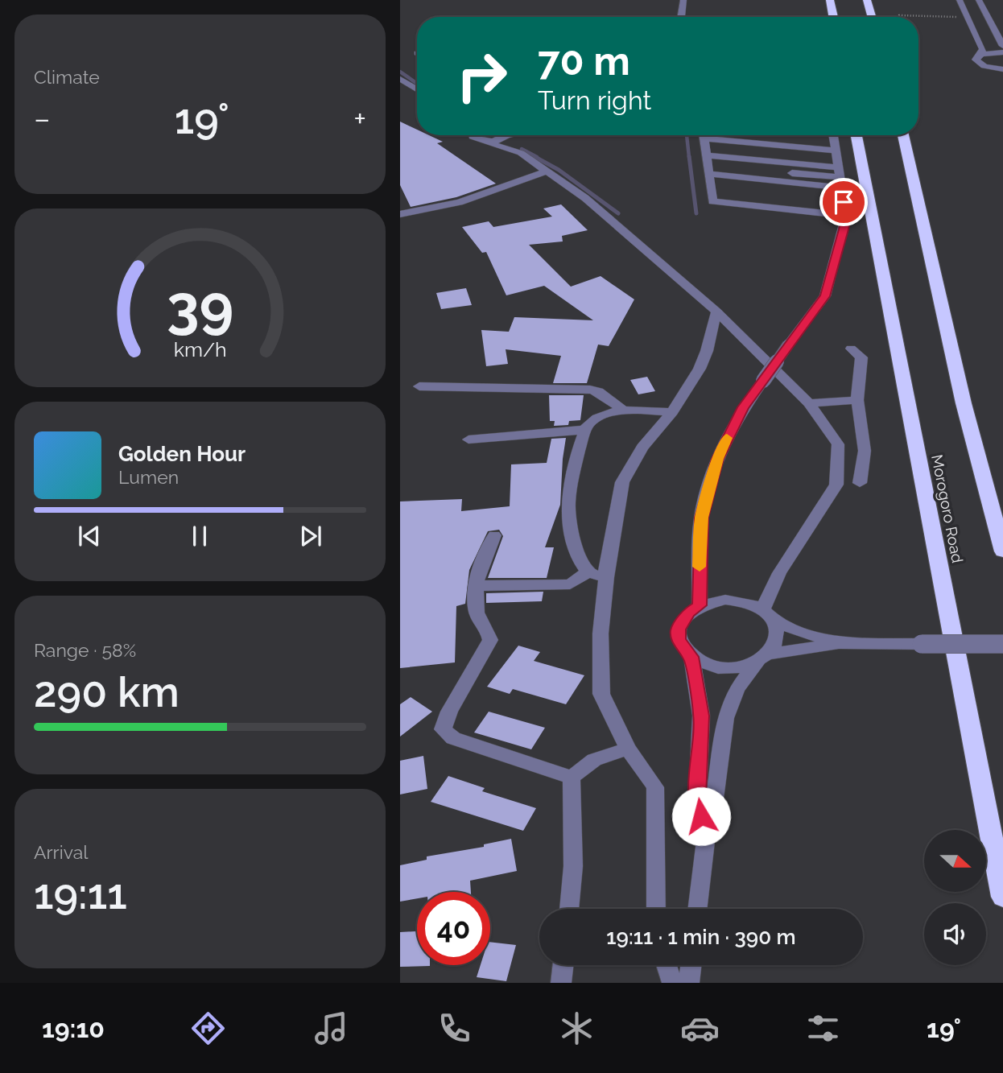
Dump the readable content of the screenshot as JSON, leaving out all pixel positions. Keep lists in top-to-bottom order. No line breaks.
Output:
{"streets":{"highway":["Morogoro Road"]},"north":"right","page":{"tile":["Climate",["Range · 58%","290 km"],["Arrival","19:11"]],"turn":["70 m","Turn right"],"heat":["−","19°","+"],"song":["Golden Hour","Lumen"],"limit":"40","trip":"19:11 · 1 min · 390 m","tabs":["19:10","19°"],"gauge":["39","km/h"]}}
